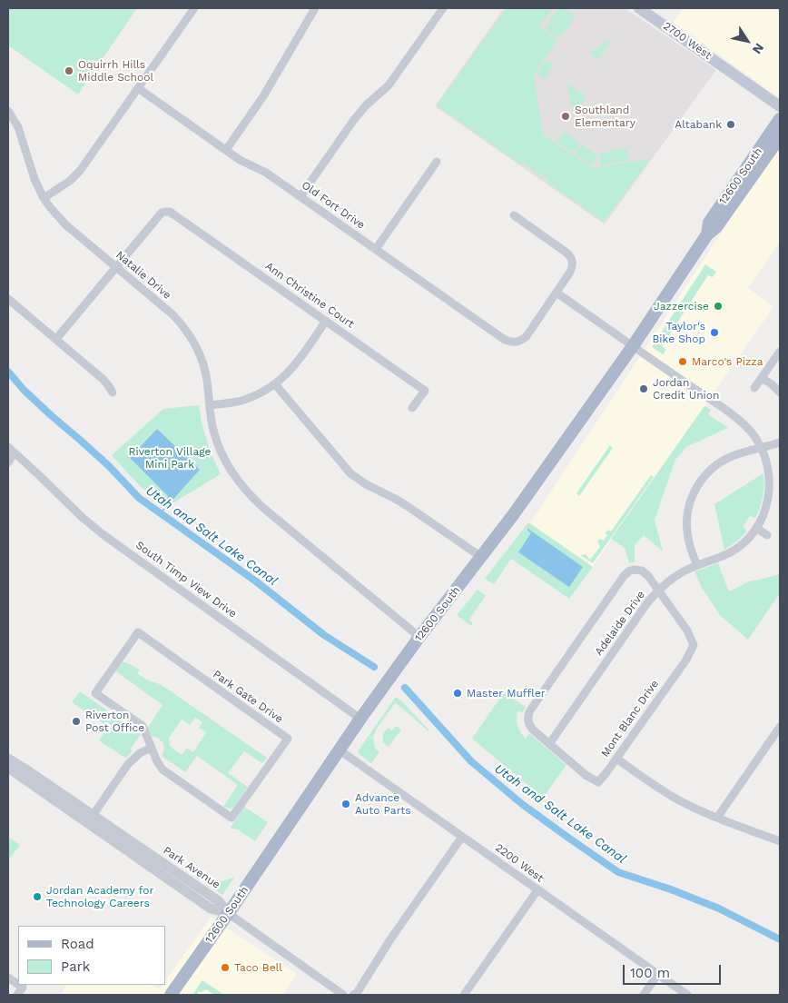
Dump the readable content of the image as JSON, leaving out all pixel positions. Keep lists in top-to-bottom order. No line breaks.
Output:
{"streets":{"main road":["2700 West","12600 South"],"street":["Old Fort Drive","Natalie Drive","Ann Christine Court","South Timp View Drive","Adelaide Drive","Park Gate Drive","Mont Blanc Drive","2200 West","Park Avenue"]},"crossings":[["12600 South","Natalie Drive"],["12600 South","South Timp View Drive"],["12600 South","Adelaide Drive"],["12600 South","2200 West"],["12600 South","Park Avenue"],["Old Fort Drive","Adelaide Drive"],["Natalie Drive","Ann Christine Court"],["Adelaide Drive","Mont Blanc Drive"]],"water":["Utah and Salt Lake Canal"],"parks":["Riverton Village Mini Park"],"places":["Oquirrh Hills Middle School","Southland Elementary","Altabank","Jazzercise","Taylor's Bike Shop","Marco's Pizza","Jordan Credit Union","Master Muffler","Riverton Post Office","Advance Auto Parts","Jordan Academy for Technology Careers","Taco Bell"],"legend":["Road","Park"],"scale_bar":"100 m","north":"bottom right"}
